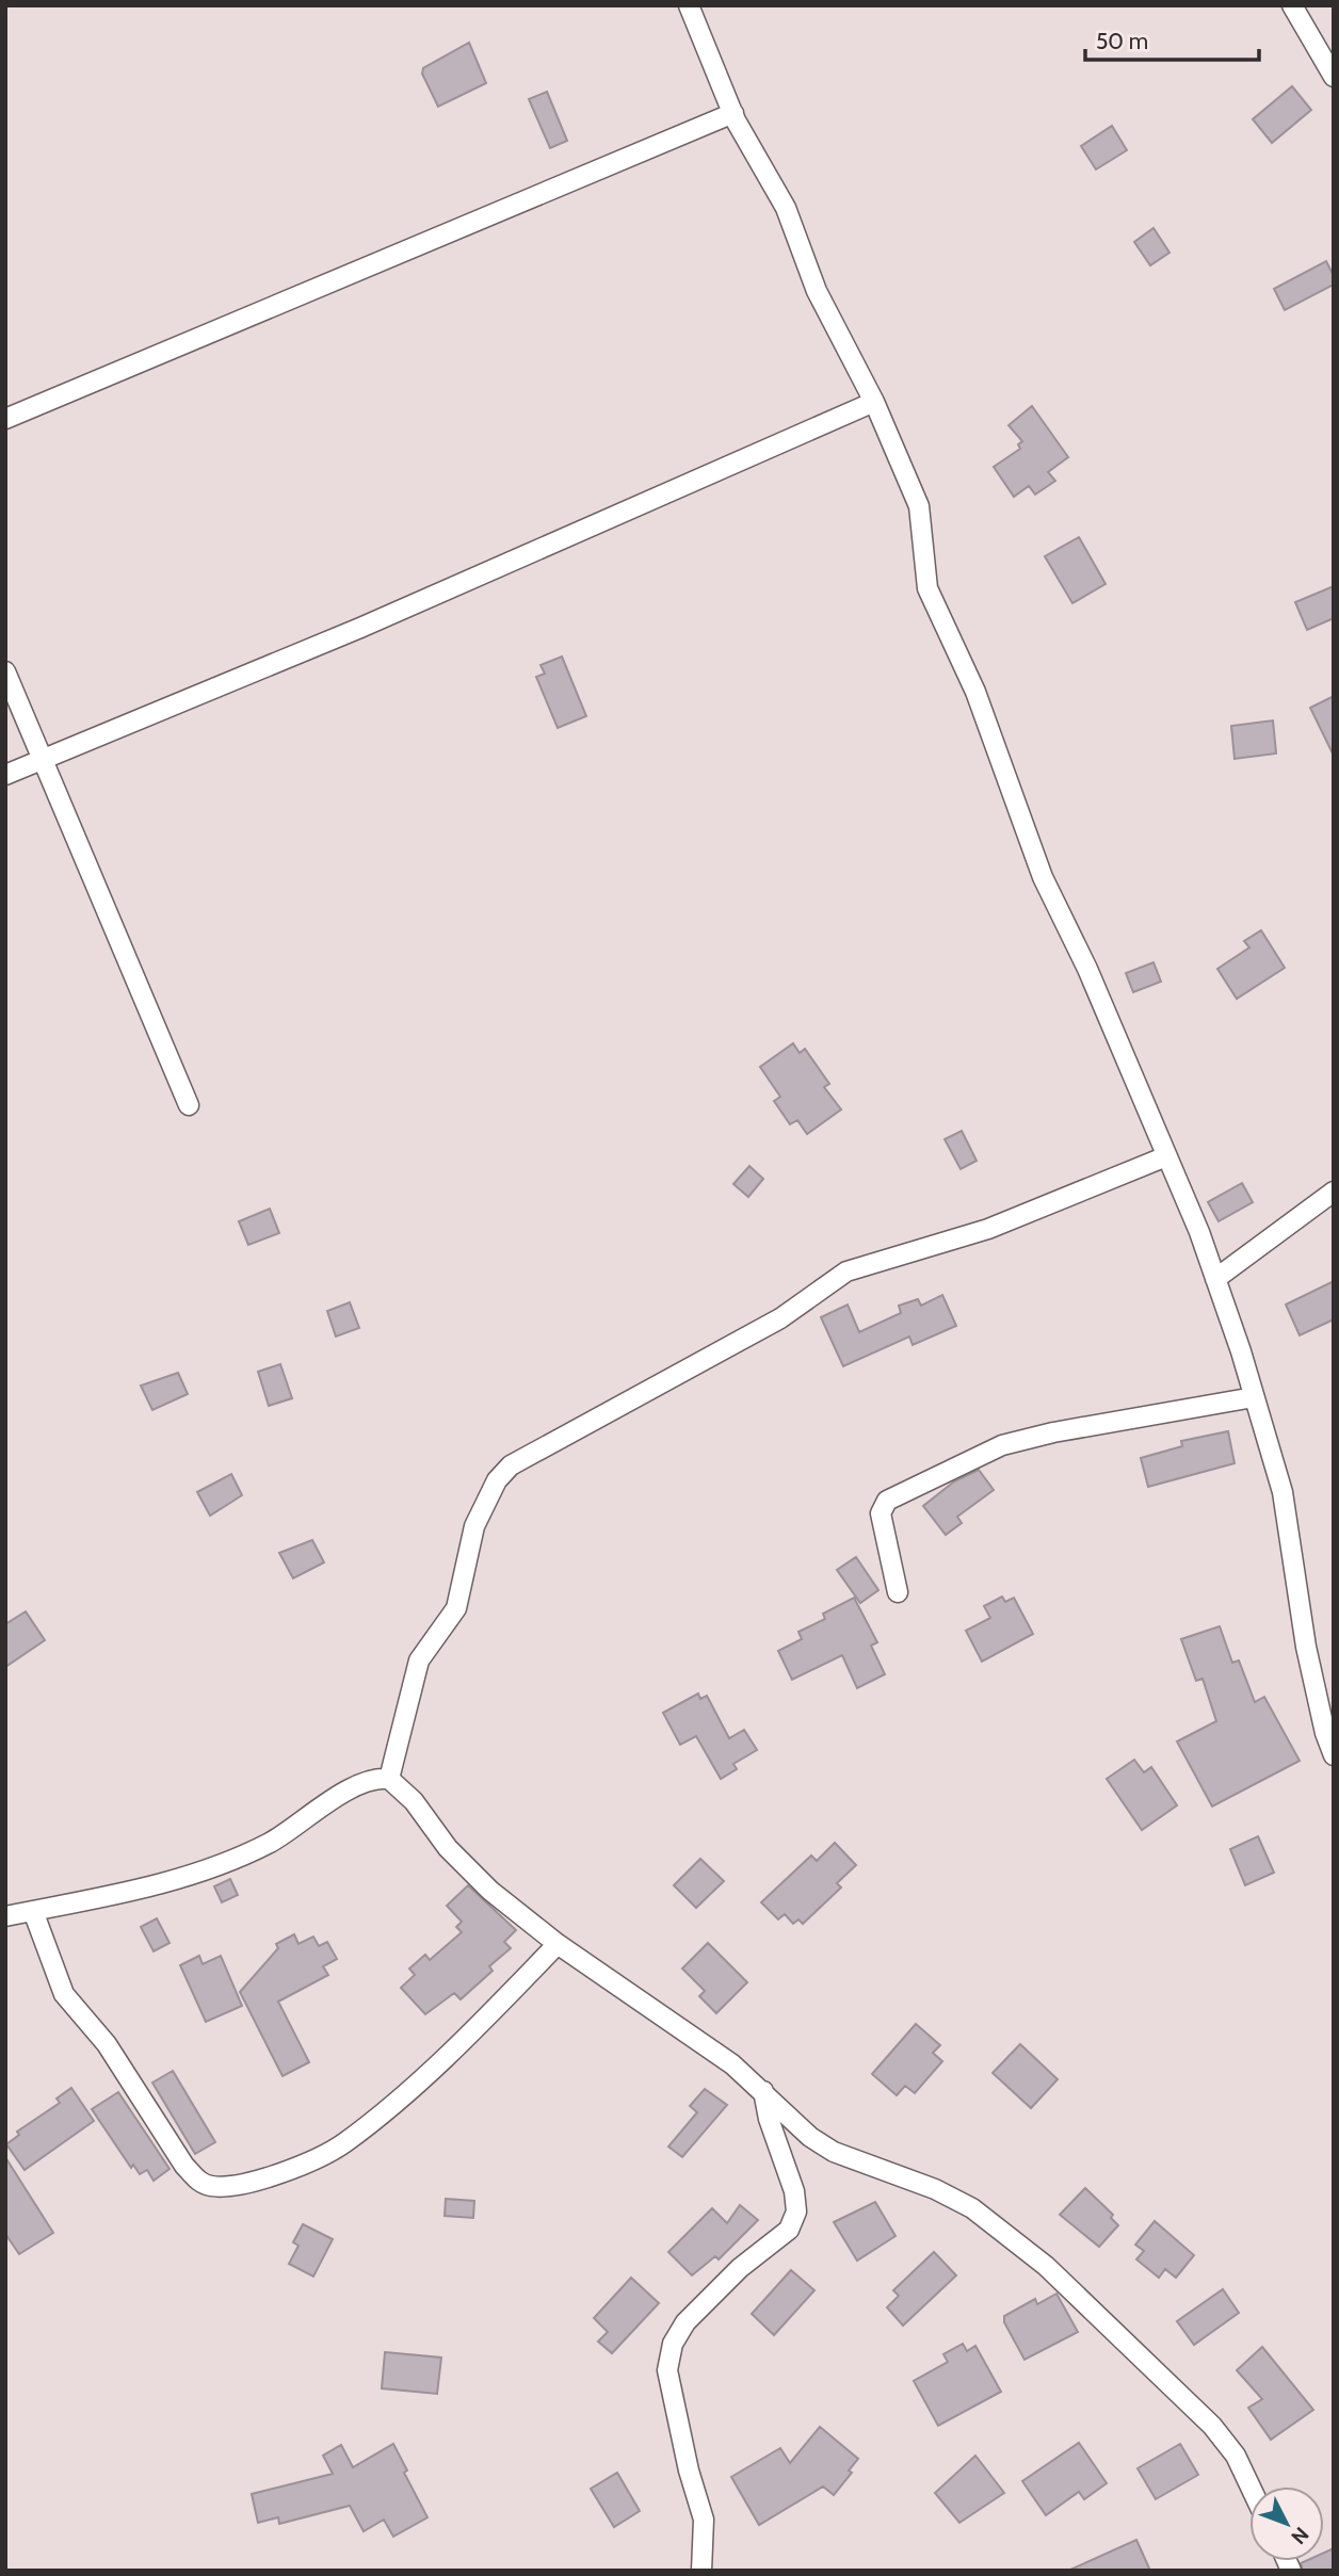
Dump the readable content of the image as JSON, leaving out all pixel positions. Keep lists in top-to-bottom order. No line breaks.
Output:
{"scale_bar":"50 m","north":"bottom right"}
